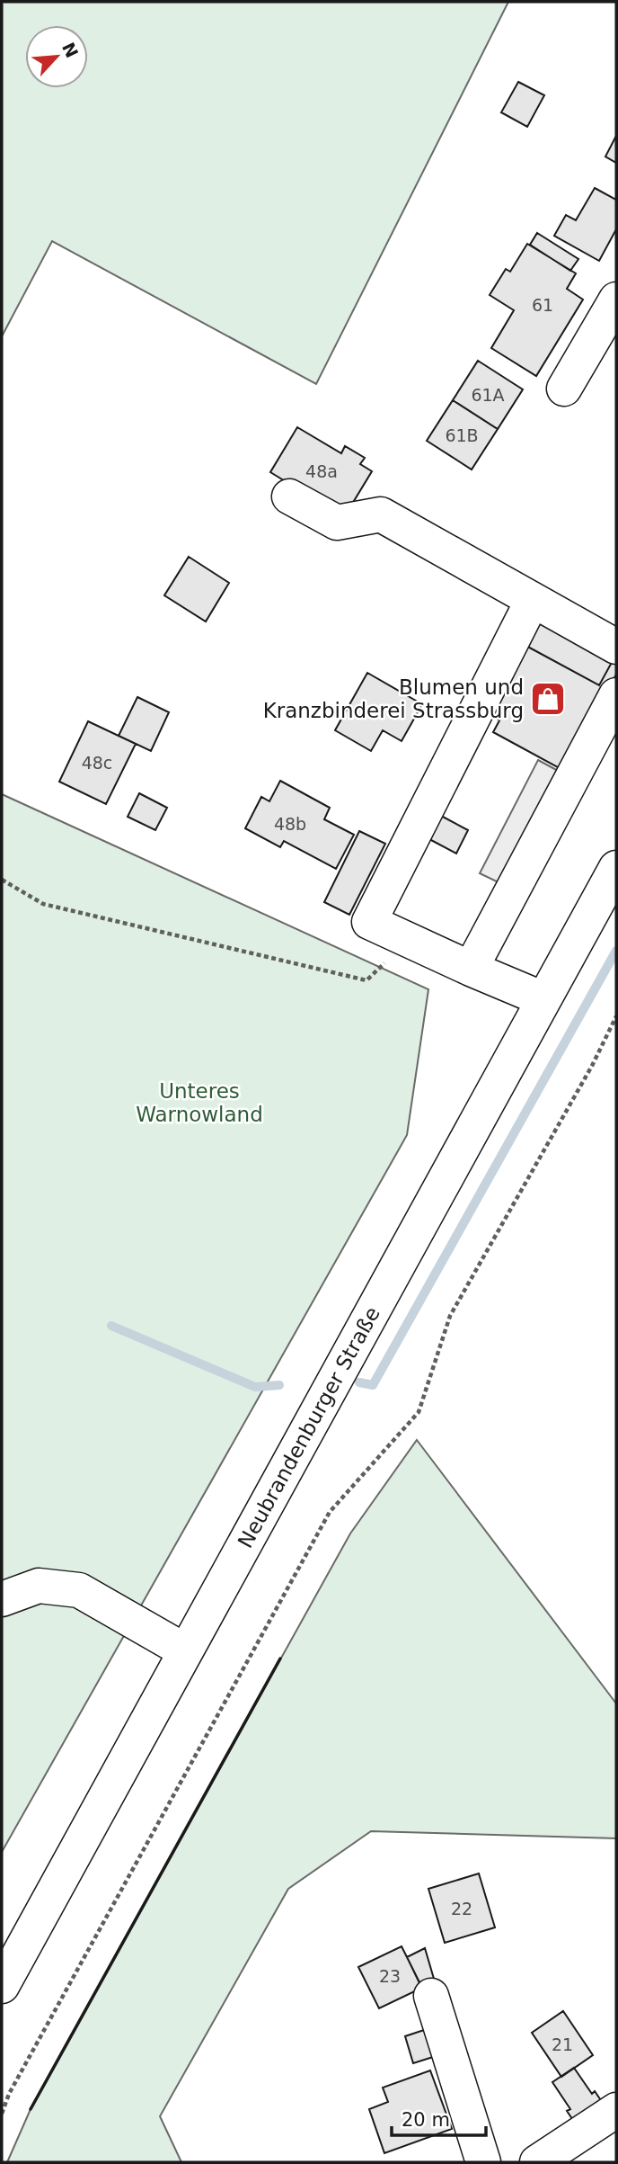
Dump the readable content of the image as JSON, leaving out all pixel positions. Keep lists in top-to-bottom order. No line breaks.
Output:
{"streets":{"main road":["Neubrandenburger Straße"]},"parks":["Unteres Warnowland"],"places":{"shop":["Blumen und Kranzbinderei Strassburg"]},"house_numbers":["61","61A","61B","48a","48c","48b","22","23","21"],"scale_bar":"20 m","north":"top right"}
